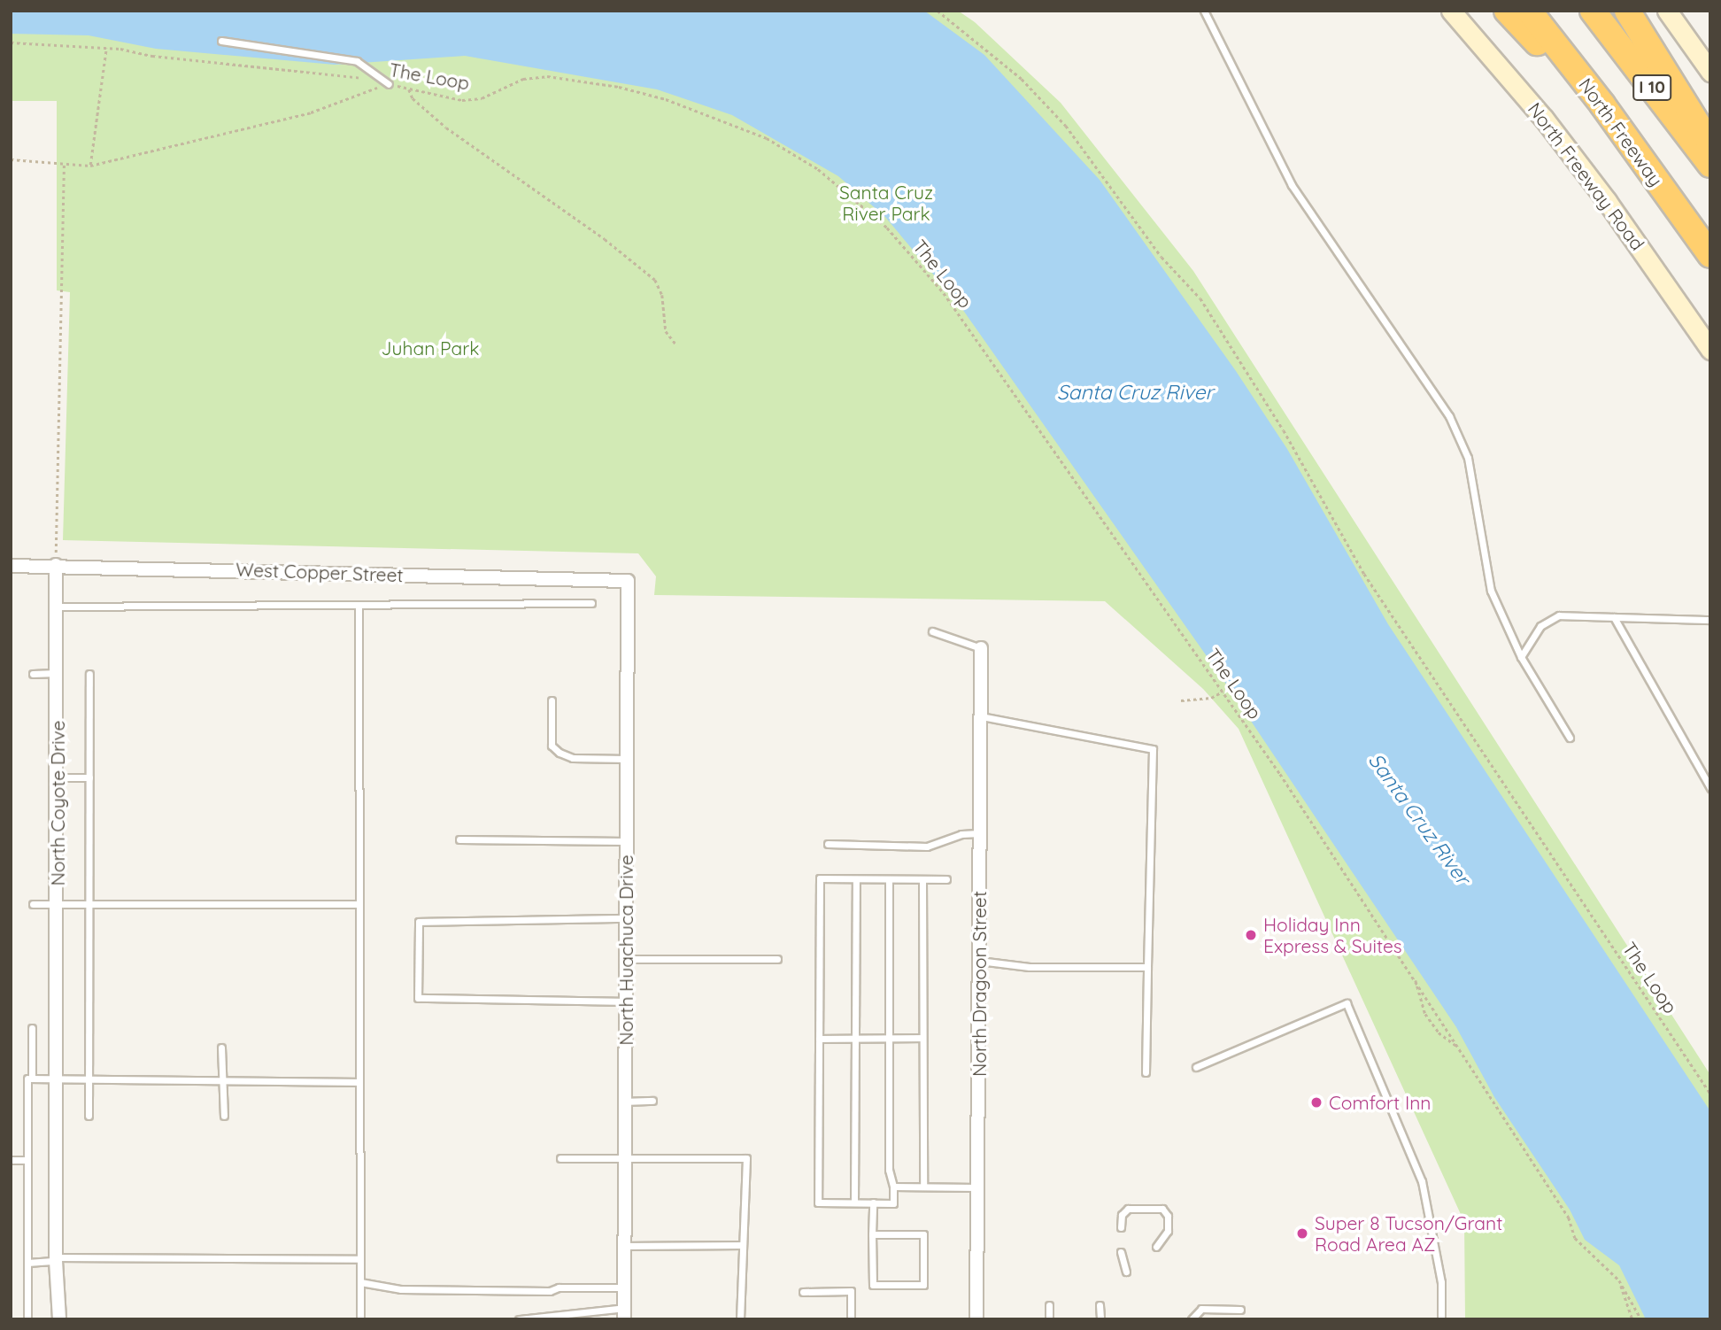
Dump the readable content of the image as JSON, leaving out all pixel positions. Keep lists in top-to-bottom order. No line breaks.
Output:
{"streets":{"highway":["I 10","North Freeway"],"main road":["North Freeway Road"],"street":["West Copper Street","North Coyote Drive","North Huachuca Drive","North Dragoon Street"],"path":["The Loop"]},"crossings":[["West Copper Street","North Coyote Drive"],["West Copper Street","North Huachuca Drive"]],"water":["Santa Cruz River"],"parks":["Santa Cruz River Park","Juhan Park"],"places":["Holiday Inn Express & Suites","Comfort Inn","Super 8 Tucson/Grant Road Area AZ"]}
